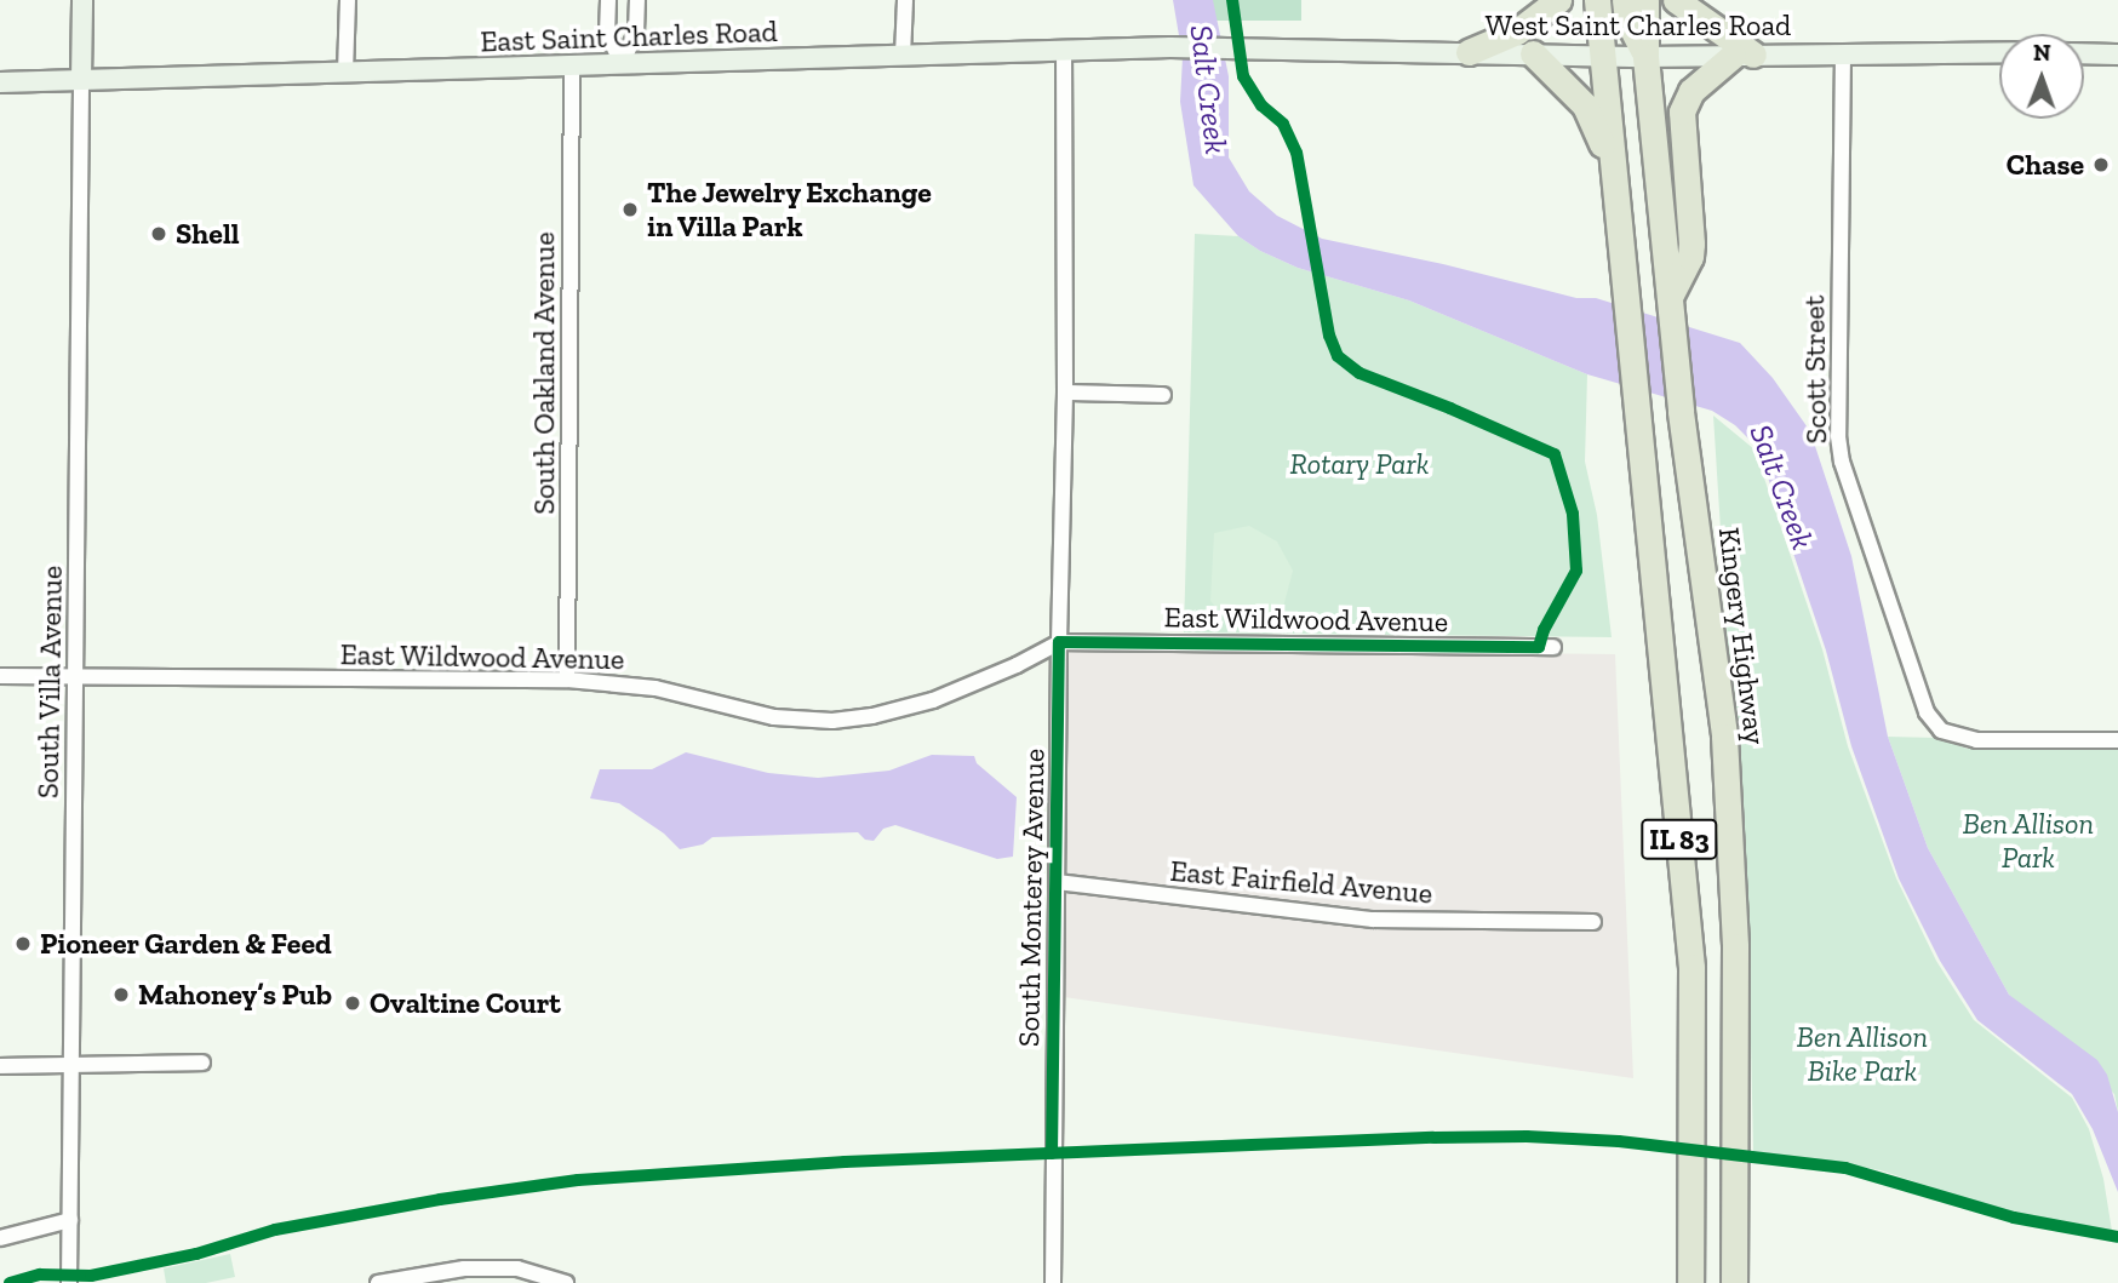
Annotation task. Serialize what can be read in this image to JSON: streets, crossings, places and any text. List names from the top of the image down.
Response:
{
  "streets": {
    "highway": ["Kingery Highway", "IL 83"],
    "main road": ["West Saint Charles Road", "East Saint Charles Road"],
    "street": [
      "Scott Street",
      "South Oakland Avenue",
      "East Wildwood Avenue",
      "South Villa Avenue",
      "East Fairfield Avenue",
      "South Monterey Avenue"
    ]
  },
  "crossings": [
    ["West Saint Charles Road", "East Saint Charles Road"],
    ["West Saint Charles Road", "Scott Street"],
    ["West Saint Charles Road", "Kingery Highway"],
    ["West Saint Charles Road", "IL 83"],
    ["East Saint Charles Road", "South Oakland Avenue"],
    ["East Saint Charles Road", "South Villa Avenue"],
    ["East Saint Charles Road", "South Monterey Avenue"],
    ["South Oakland Avenue", "East Wildwood Avenue"],
    ["East Wildwood Avenue", "South Villa Avenue"],
    ["East Wildwood Avenue", "South Monterey Avenue"],
    ["East Fairfield Avenue", "South Monterey Avenue"]
  ],
  "water": ["Salt Creek"],
  "parks": ["Rotary Park", "Ben Allison Park", "Ben Allison Bike Park"],
  "places": [
    "Chase",
    "The Jewelry Exchange in Villa Park",
    "Shell",
    "Pioneer Garden & Feed",
    "Mahoney’s Pub",
    "Ovaltine Court"
  ],
  "north": "top"
}
